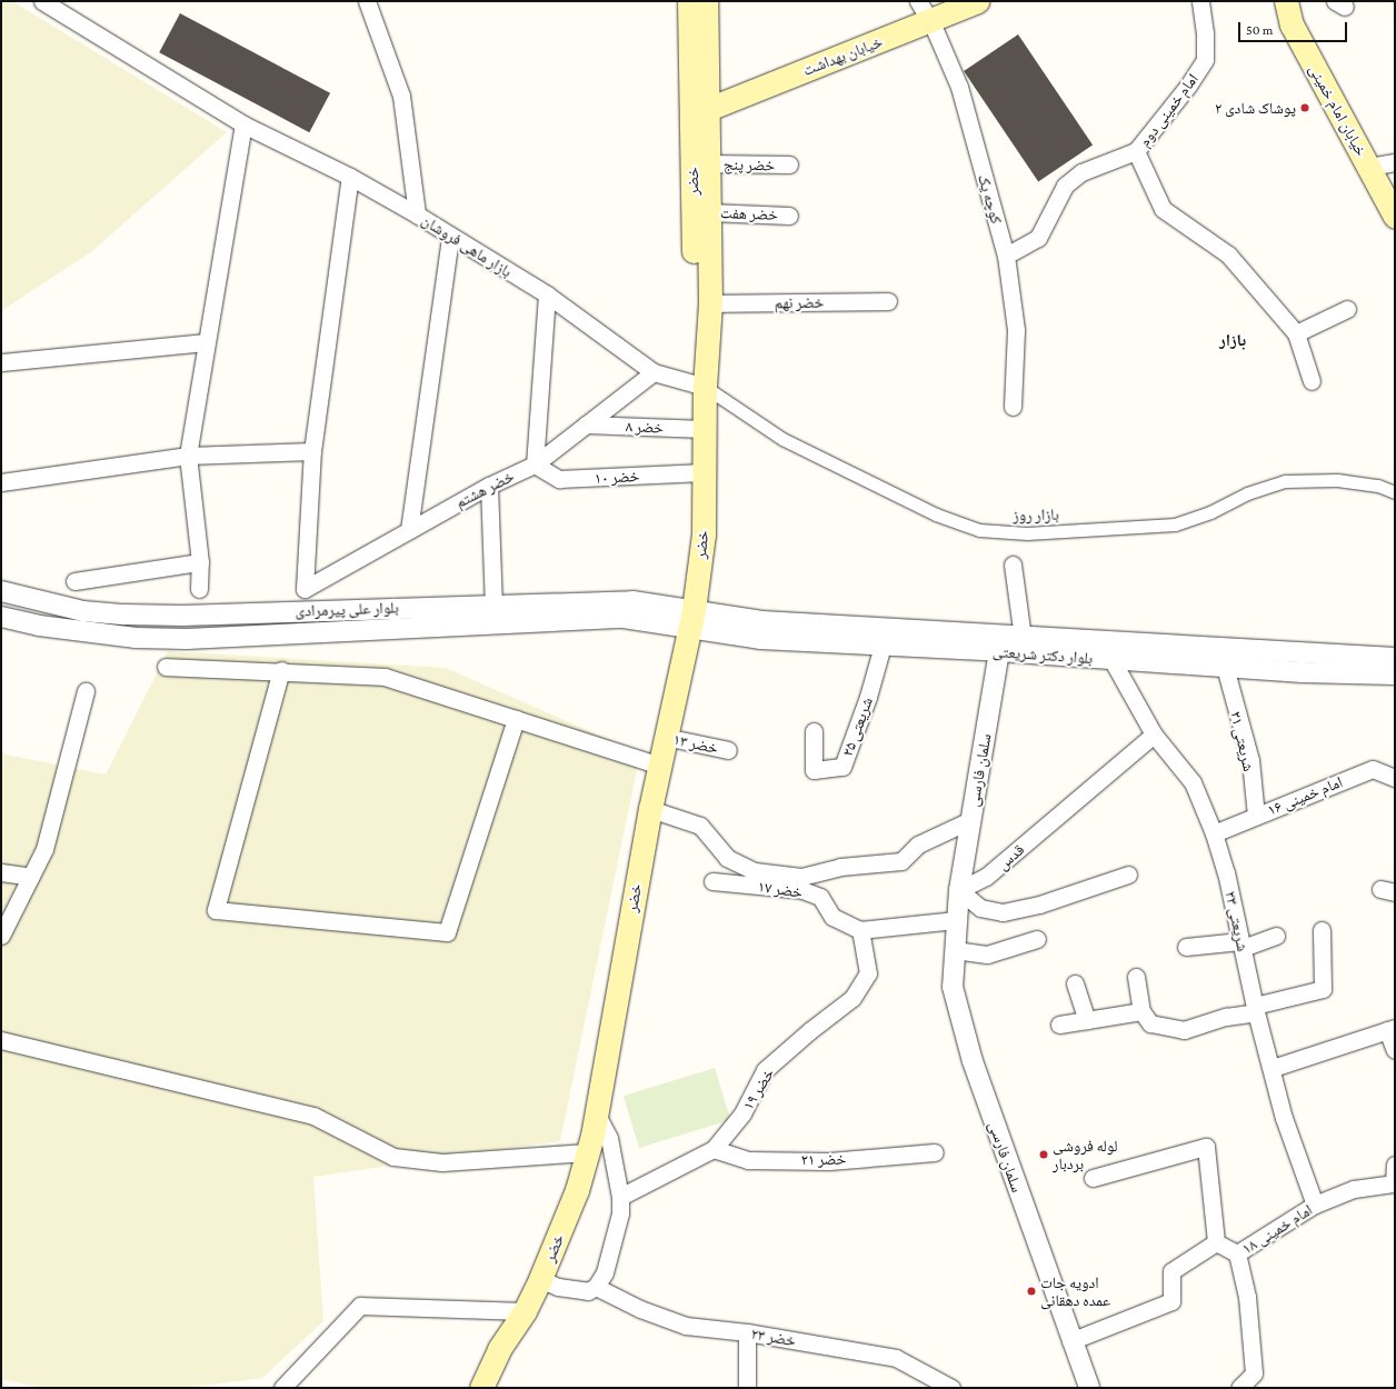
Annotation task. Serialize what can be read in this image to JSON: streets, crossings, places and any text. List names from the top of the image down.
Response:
{
  "streets": {
    "main road": ["خیابان بهداشت", "خیابان امام خمینی", "خضر"],
    "street": [
      "امام خمینی دوم",
      "خضر پنج",
      "کوچه یک",
      "خضر هفت",
      "بازار ماهی فروشان",
      "خضر نهم",
      "خضر ۸",
      "خضر ۱۰",
      "خضر هشتم",
      "بازار روز",
      "بلوار علی پیرمرادی",
      "بلوار دکتر شریعتی",
      "شریعتی ۲۵",
      "شریعتی ۲۱",
      "خضر ۱۳",
      "سلمان فارسی",
      "امام خمینی ۱۶",
      "قدس",
      "خضر ۱۷",
      "شریعتی ۲۳",
      "خضر ۱۹",
      "خضر ۲۱",
      "امام خمینی ۱۸",
      "خضر ۲۳"
    ]
  },
  "crossings": [
    ["خیابان بهداشت", "خضر"],
    ["خیابان بهداشت", "کوچه یک"],
    ["امام خمینی دوم", "کوچه یک"],
    ["خضر پنج", "خضر"],
    ["خضر", "خضر هفت"],
    ["خضر", "بازار ماهی فروشان"],
    ["خضر", "خضر نهم"],
    ["خضر", "خضر ۸"],
    ["خضر", "خضر ۱۰"],
    ["خضر", "بازار روز"],
    ["خضر", "بلوار علی پیرمرادی"],
    ["خضر", "بلوار دکتر شریعتی"],
    ["خضر", "خضر ۱۳"],
    ["بازار ماهی فروشان", "خضر هشتم"],
    ["بازار ماهی فروشان", "بازار روز"],
    ["خضر ۸", "خضر هشتم"],
    ["خضر ۱۰", "خضر هشتم"],
    ["بلوار علی پیرمرادی", "بلوار دکتر شریعتی"],
    ["بلوار دکتر شریعتی", "شریعتی ۲۵"],
    ["بلوار دکتر شریعتی", "شریعتی ۲۱"],
    ["بلوار دکتر شریعتی", "سلمان فارسی"],
    ["بلوار دکتر شریعتی", "شریعتی ۲۳"],
    ["شریعتی ۲۱", "امام خمینی ۱۶"],
    ["سلمان فارسی", "قدس"],
    ["سلمان فارسی", "امام خمینی ۱۸"],
    ["امام خمینی ۱۶", "شریعتی ۲۳"],
    ["قدس", "شریعتی ۲۳"],
    ["خضر ۱۷", "خضر ۱۹"],
    ["شریعتی ۲۳", "امام خمینی ۱۸"],
    ["خضر ۱۹", "خضر ۲۱"]
  ],
  "districts": ["بازار"],
  "places": ["پوشاک شادی ۲", "لوله فروشی بردبار", "ادویه جات‌ عمده ‌دهقانی"],
  "scale_bar": "50 m"
}
